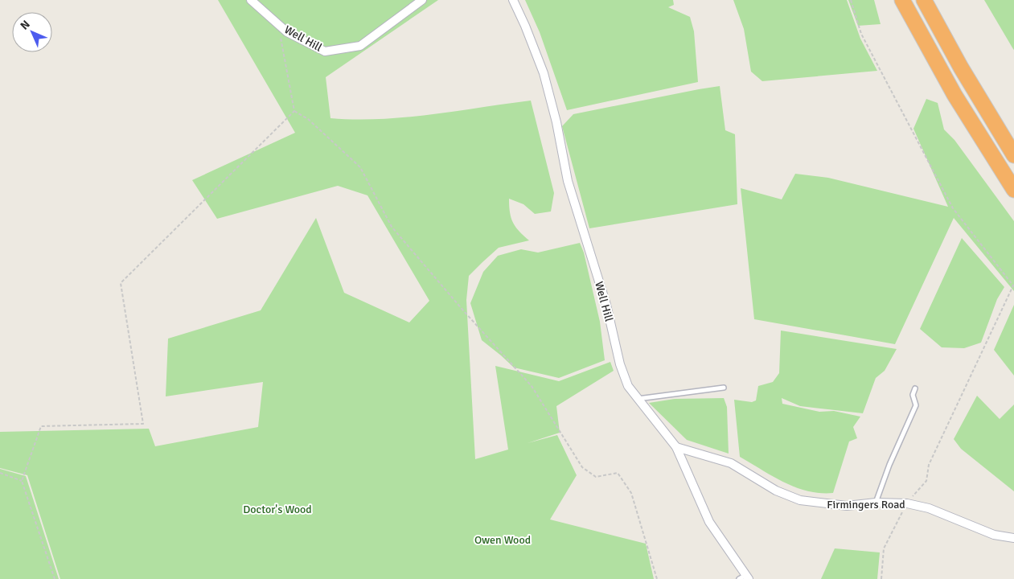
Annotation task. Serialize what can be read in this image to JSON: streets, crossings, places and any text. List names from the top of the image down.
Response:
{
  "streets": {
    "street": ["Well Hill", "Firmingers Road"]
  },
  "crossings": [
    ["Well Hill", "Firmingers Road"]
  ],
  "parks": ["Doctor's Wood", "Owen Wood"],
  "north": "top left"
}
